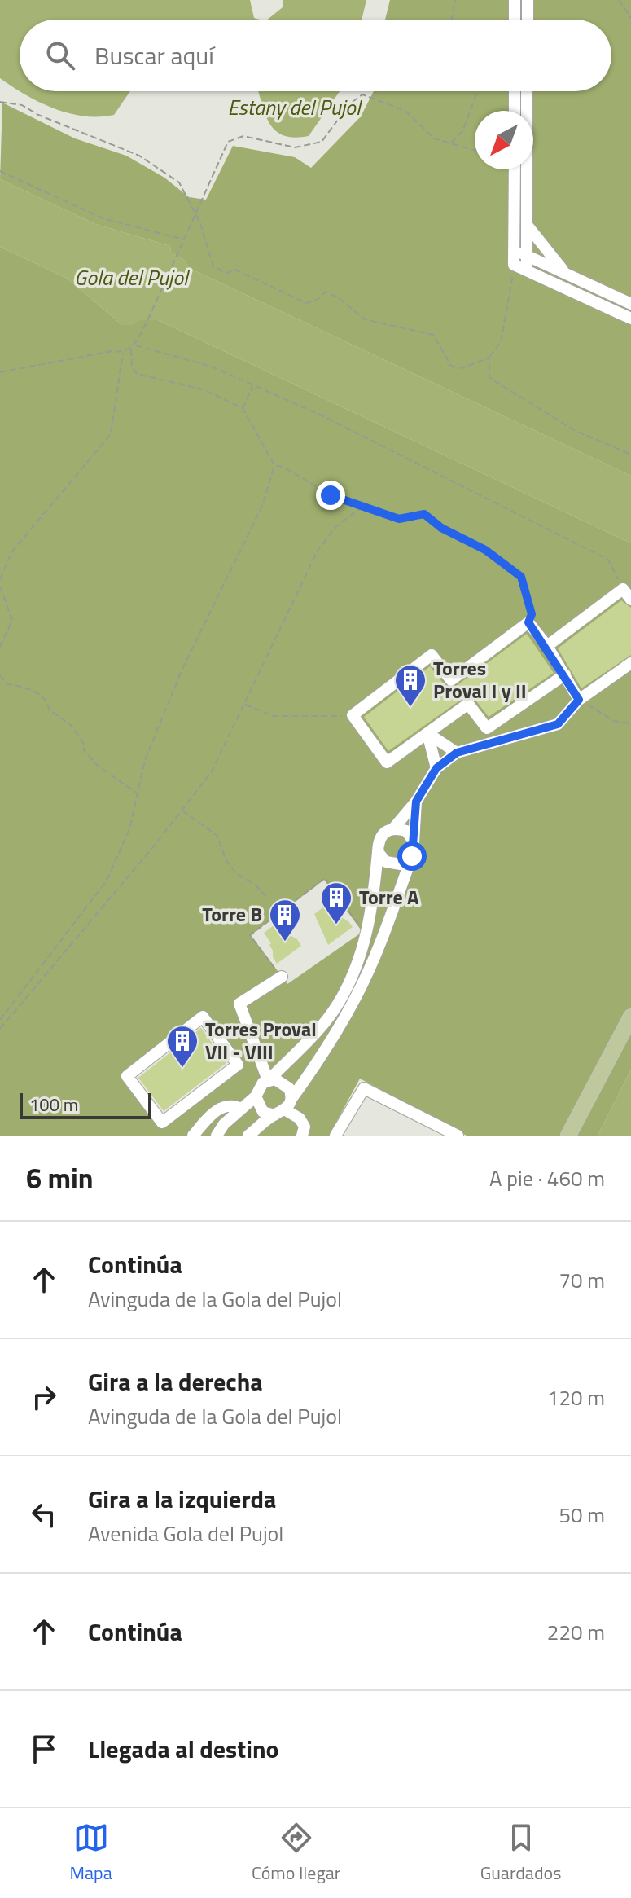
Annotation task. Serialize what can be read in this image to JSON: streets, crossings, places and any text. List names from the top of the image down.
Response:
{
  "water": ["Estany del Pujol", "Gola del Pujol"],
  "places": {
    "building": [
      "Torres Proval I y II",
      "Torre A",
      "Torre B",
      "Torres Proval VII - VIII"
    ]
  },
  "scale_bar": "100 m",
  "north": "bottom left",
  "page": {
    "search": "Buscar aquí",
    "scale": "100 m",
    "heading": ["6 min", "A pie · 460 m"],
    "list": [
      ["Continúa", "Avinguda de la Gola del Pujol", "70 m"],
      ["Gira a la derecha", "Avinguda de la Gola del Pujol", "120 m"],
      ["Gira a la izquierda", "Avenida Gola del Pujol", "50 m"],
      ["Continúa", "220 m"],
      "Llegada al destino"
    ],
    "nav": ["Mapa", "Cómo llegar", "Guardados"]
  }
}
